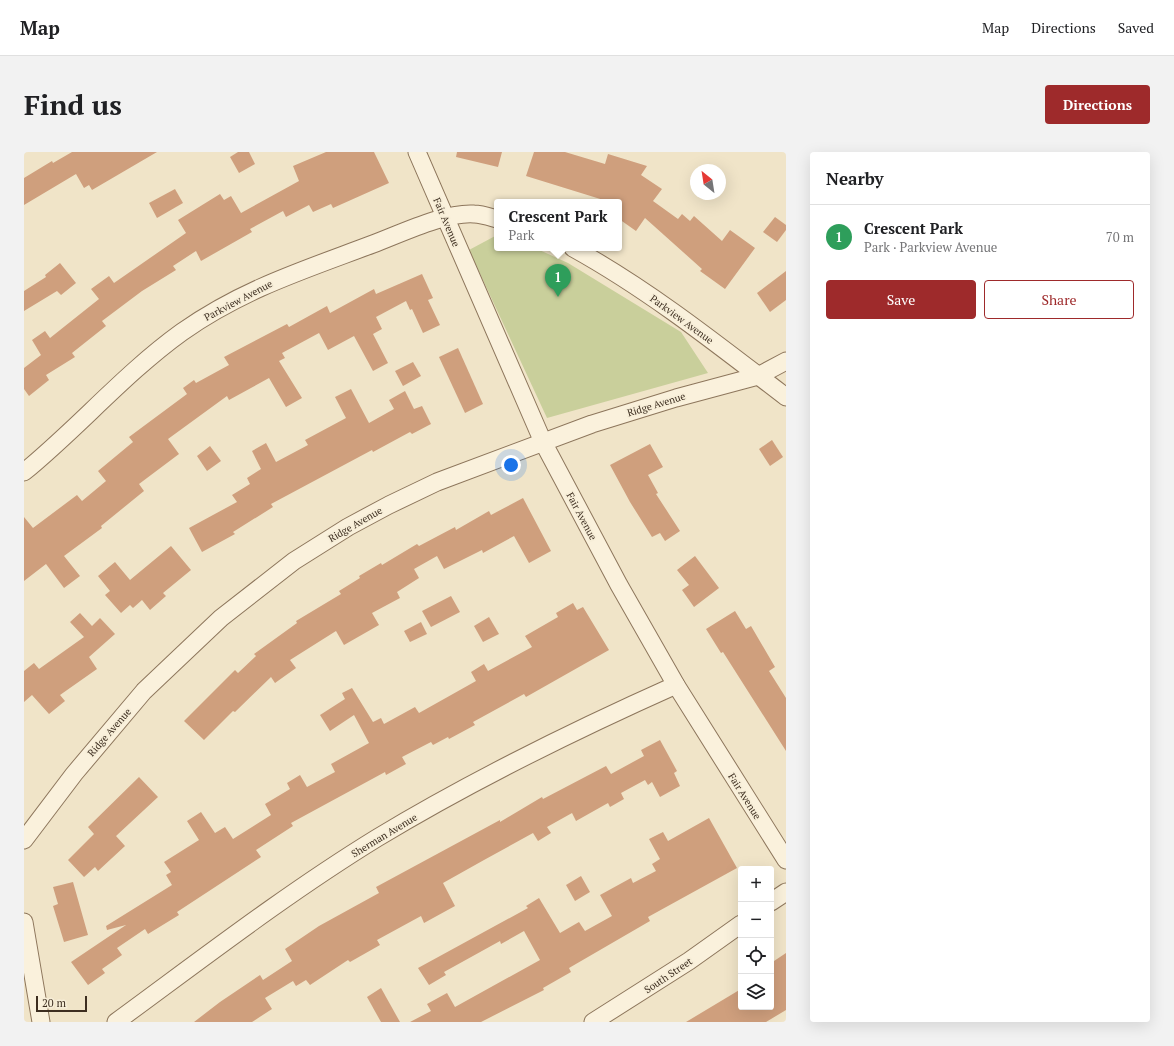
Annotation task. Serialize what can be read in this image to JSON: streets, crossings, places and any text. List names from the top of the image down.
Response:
{
  "streets": {
    "street": [
      "Fair Avenue",
      "Parkview Avenue",
      "Ridge Avenue",
      "Sherman Avenue",
      "South Street"
    ]
  },
  "crossings": [
    ["Fair Avenue", "Parkview Avenue"],
    ["Fair Avenue", "Ridge Avenue"],
    ["Fair Avenue", "Sherman Avenue"],
    ["Parkview Avenue", "Ridge Avenue"]
  ],
  "scale_bar": "20 m",
  "north": "top left",
  "page": {
    "header": "Map",
    "nav": ["Map", "Directions", "Saved"],
    "buttons": [
      "Directions",
      ["Save", "Share"]
    ],
    "title": "Find us",
    "heading": "Nearby",
    "popup": ["Crescent Park", "Park"],
    "list": [
      {
        "mark": "1",
        "name": "Crescent Park",
        "note": "Park · Parkview Avenue",
        "value": "70 m"
      }
    ],
    "pins": "1",
    "map_buttons": ["+", "−"],
    "scale": "20 m"
  }
}
